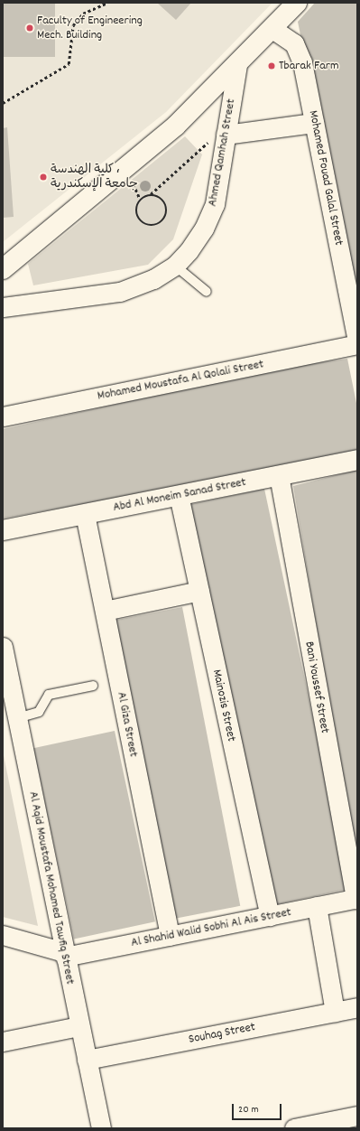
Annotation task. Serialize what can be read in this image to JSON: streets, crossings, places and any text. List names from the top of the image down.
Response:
{
  "streets": {
    "street": [
      "Ahmed Qamhah Street",
      "Mohamed Fouad Galal Street",
      "Mohamed Moustafa Al Qolali Street",
      "Abd Al Moneim Sanad Street",
      "Bani Youssef Street",
      "Mainozis Street",
      "Al Giza Street",
      "Al Aqid Moustafa Mohamed Tawfiq Street",
      "Al Shahid Walid Sobhi Al Ais Street",
      "Souhag Street"
    ]
  },
  "crossings": [
    ["Ahmed Qamhah Street", "Mohamed Fouad Galal Street"],
    ["Abd Al Moneim Sanad Street", "Bani Youssef Street"],
    ["Abd Al Moneim Sanad Street", "Mainozis Street"],
    ["Abd Al Moneim Sanad Street", "Al Giza Street"],
    ["Bani Youssef Street", "Al Shahid Walid Sobhi Al Ais Street"],
    ["Mainozis Street", "Al Shahid Walid Sobhi Al Ais Street"],
    ["Al Giza Street", "Al Shahid Walid Sobhi Al Ais Street"],
    ["Al Aqid Moustafa Mohamed Tawfiq Street", "Al Shahid Walid Sobhi Al Ais Street"],
    ["Al Aqid Moustafa Mohamed Tawfiq Street", "Souhag Street"]
  ],
  "places": ["Faculty of Engineering Mech. Building", "Tbarak Farm", "كلية الهندسة ، جامعة الإسكندرية"],
  "scale_bar": "20 m"
}
